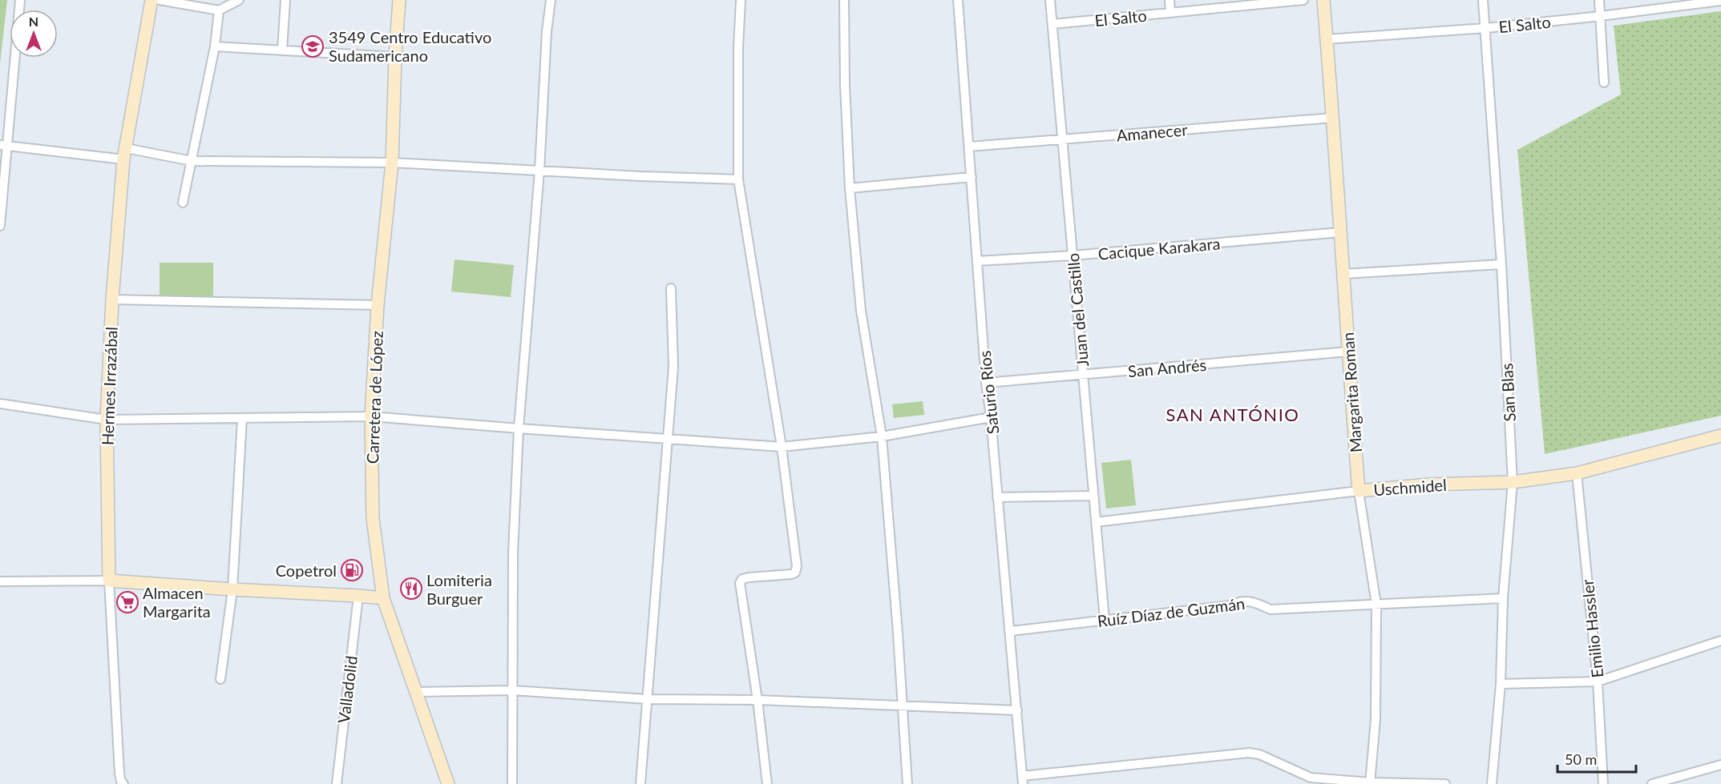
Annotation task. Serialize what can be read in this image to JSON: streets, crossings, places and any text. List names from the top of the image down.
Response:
{
  "streets": {
    "street": [
      "El Salto",
      "Amanecer",
      "Cacique Karakara",
      "Juan del Castillo",
      "San Andrés",
      "Hermes Irrazábal",
      "Saturio Ríos",
      "Margarita Roman",
      "San Blas",
      "Carretera de López",
      "Uschmidel",
      "Ruíz Díaz de Guzmán",
      "Emilio Hassler",
      "Valladolid"
    ]
  },
  "crossings": [
    ["El Salto", "Juan del Castillo"],
    ["El Salto", "Margarita Roman"],
    ["El Salto", "San Blas"],
    ["Amanecer", "Juan del Castillo"],
    ["Amanecer", "Saturio Ríos"],
    ["Amanecer", "Margarita Roman"],
    ["Cacique Karakara", "Juan del Castillo"],
    ["Cacique Karakara", "Saturio Ríos"],
    ["Cacique Karakara", "Margarita Roman"],
    ["Juan del Castillo", "San Andrés"],
    ["Juan del Castillo", "Uschmidel"],
    ["Juan del Castillo", "Ruíz Díaz de Guzmán"],
    ["San Andrés", "Saturio Ríos"],
    ["San Andrés", "Margarita Roman"],
    ["Saturio Ríos", "Ruíz Díaz de Guzmán"],
    ["Margarita Roman", "Uschmidel"],
    ["Margarita Roman", "Ruíz Díaz de Guzmán"],
    ["San Blas", "Uschmidel"],
    ["San Blas", "Ruíz Díaz de Guzmán"],
    ["Uschmidel", "Emilio Hassler"]
  ],
  "districts": ["SAN ANTÓNIO"],
  "places": {
    "school or university": ["3549 Centro Educativo Sudamericano"],
    "fuel station": ["Copetrol"],
    "restaurant": ["Lomiteria Burguer"],
    "supermarket": ["Almacen Margarita"]
  },
  "scale_bar": "50 m",
  "north": "top"
}
